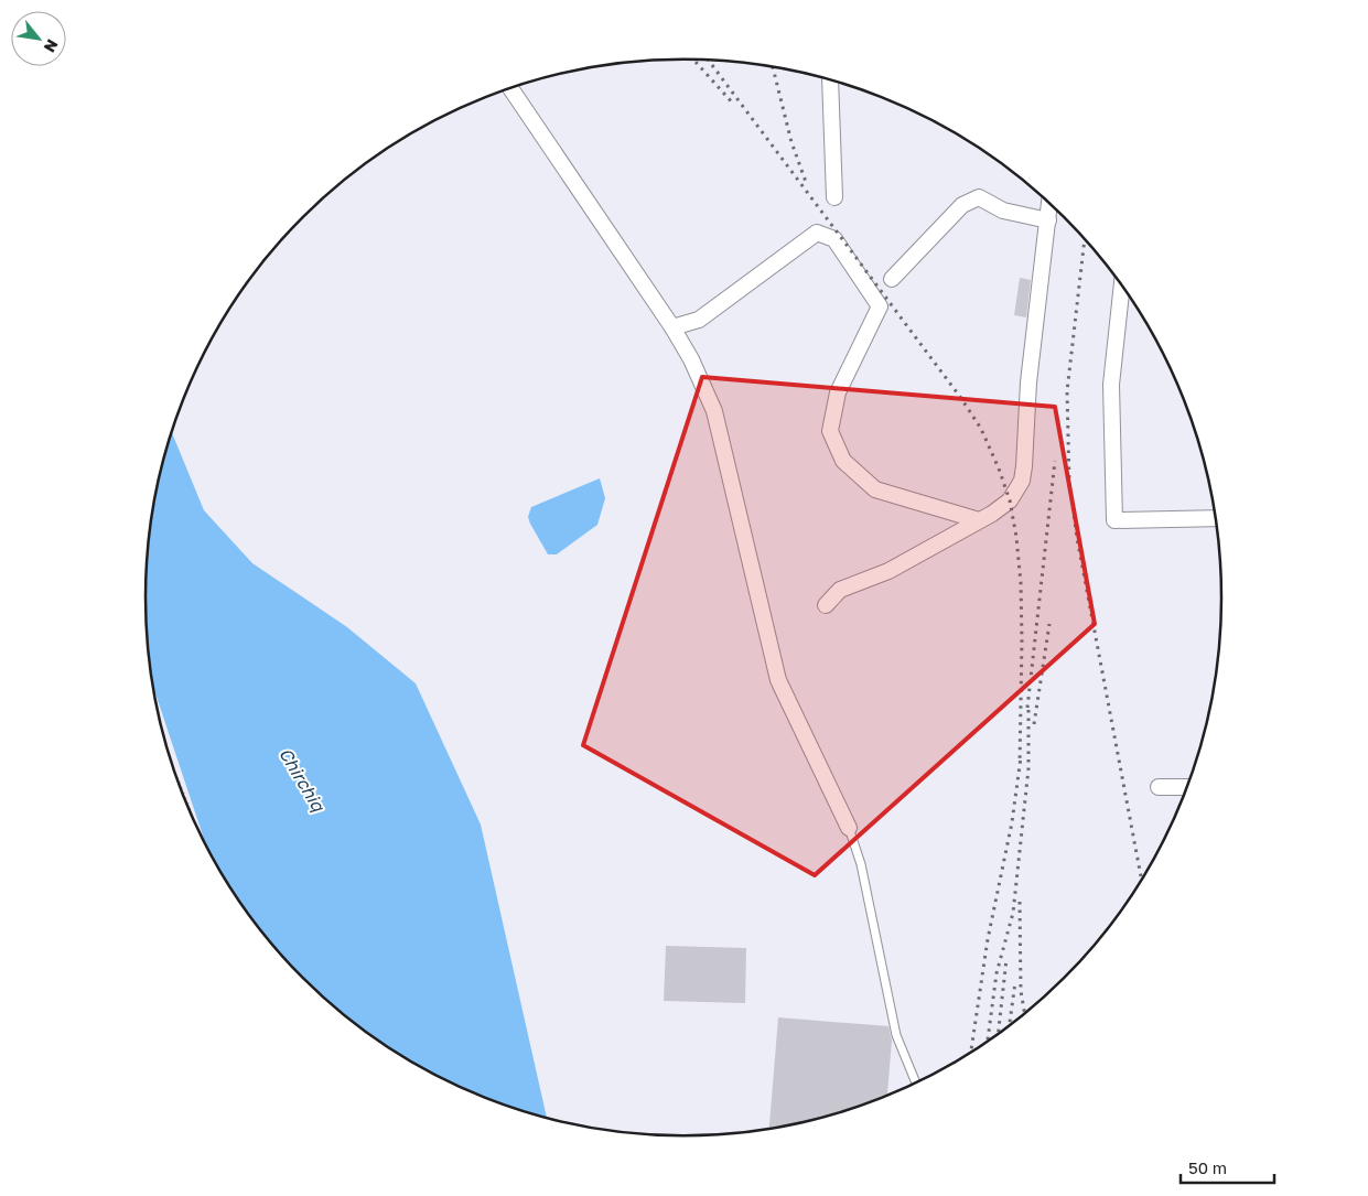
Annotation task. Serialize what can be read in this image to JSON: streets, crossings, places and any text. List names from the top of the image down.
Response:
{
  "water": ["Chirchiq"],
  "scale_bar": "50 m",
  "north": "bottom right"
}
